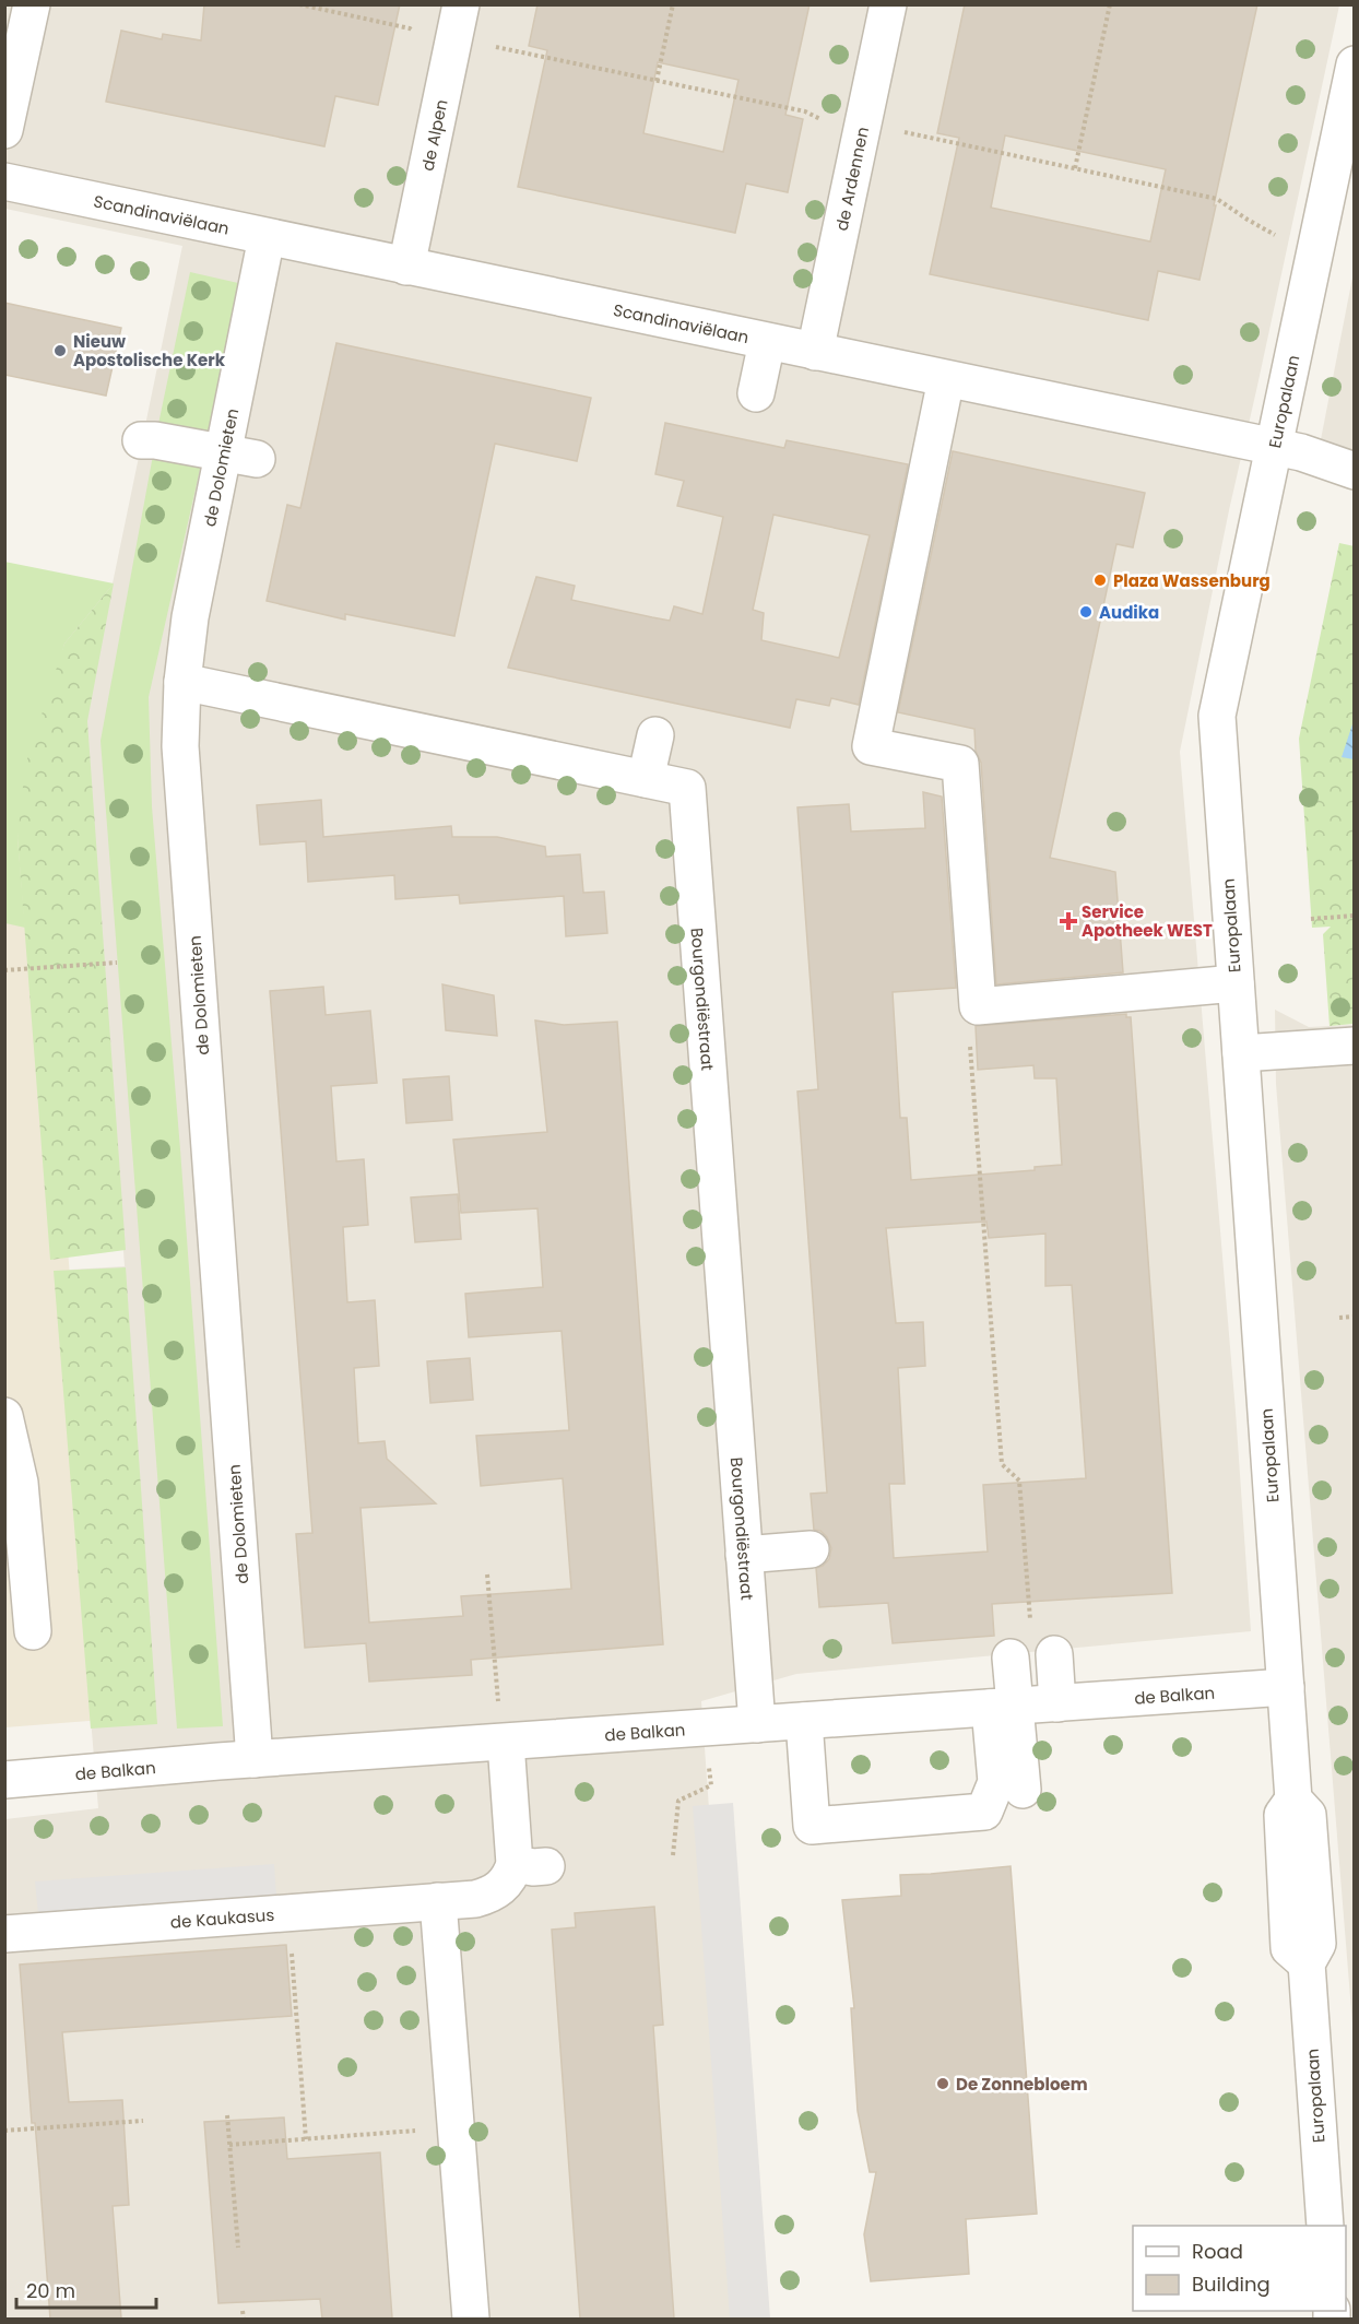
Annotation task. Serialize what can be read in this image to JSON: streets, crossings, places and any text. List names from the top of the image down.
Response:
{
  "streets": {
    "street": [
      "de Alpen",
      "de Ardennen",
      "Scandinaviëlaan",
      "Europalaan",
      "de Dolomieten",
      "Bourgondiëstraat",
      "de Balkan",
      "de Kaukasus"
    ]
  },
  "crossings": [
    ["de Alpen", "Scandinaviëlaan"],
    ["de Ardennen", "Scandinaviëlaan"],
    ["Scandinaviëlaan", "Europalaan"],
    ["Scandinaviëlaan", "de Dolomieten"],
    ["Europalaan", "de Balkan"],
    ["de Dolomieten", "Bourgondiëstraat"],
    ["de Dolomieten", "de Balkan"],
    ["Bourgondiëstraat", "de Balkan"],
    ["de Balkan", "de Kaukasus"]
  ],
  "places": {
    "other": [
      "Nieuw Apostolische Kerk",
      "Plaza Wassenburg",
      "Audika",
      "De Zonnebloem"
    ],
    "health": ["Service Apotheek WEST"]
  },
  "legend": ["Road", "Building"],
  "scale_bar": "20 m"
}
